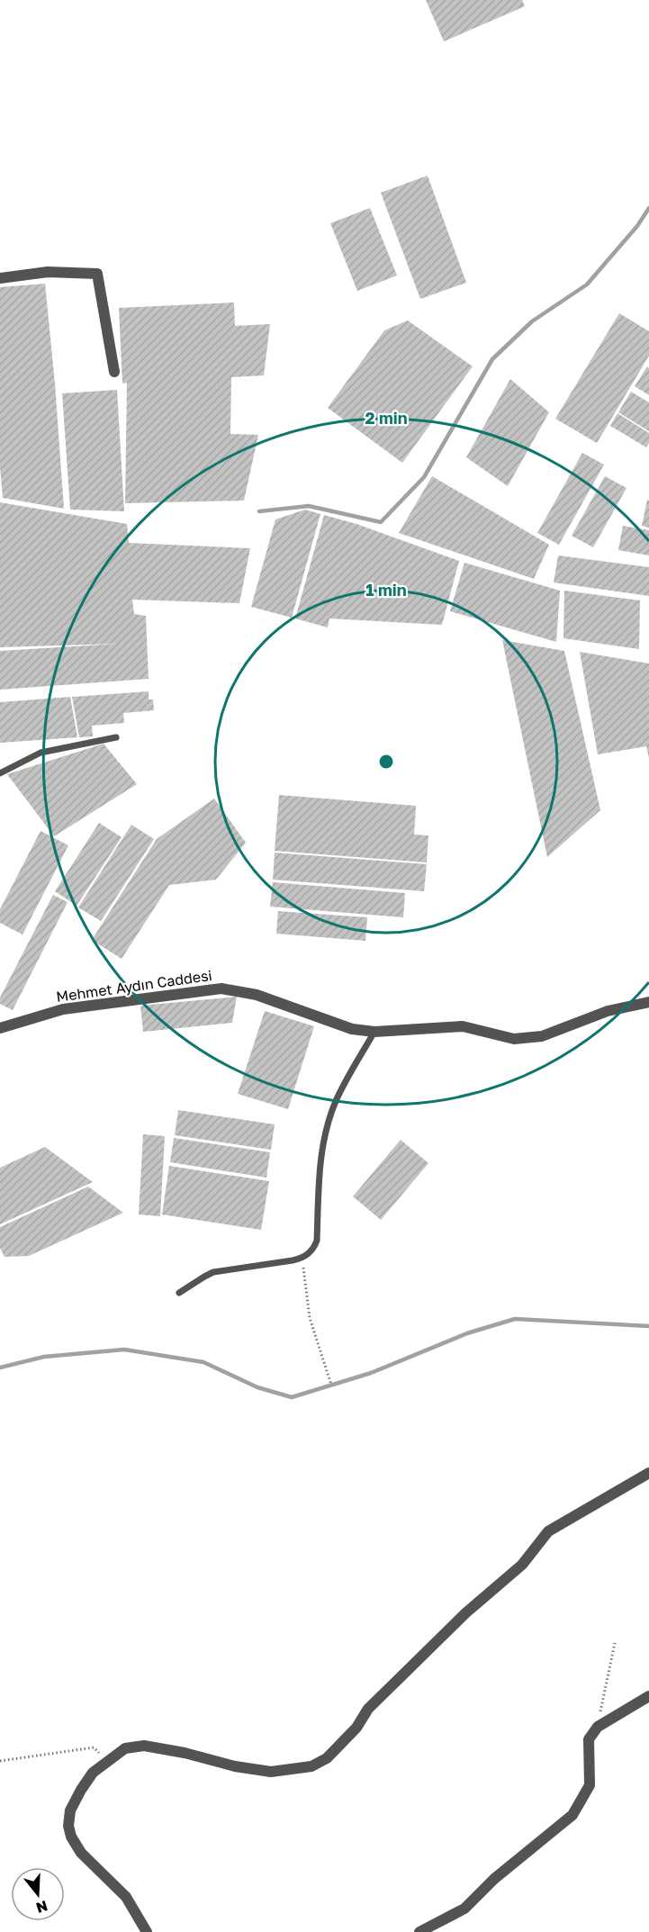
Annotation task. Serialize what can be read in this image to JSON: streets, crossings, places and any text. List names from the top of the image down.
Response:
{
  "streets": {
    "street": ["Mehmet Aydın Caddesi"]
  },
  "north": "bottom",
  "rings": ["2 min", "1 min"]
}
